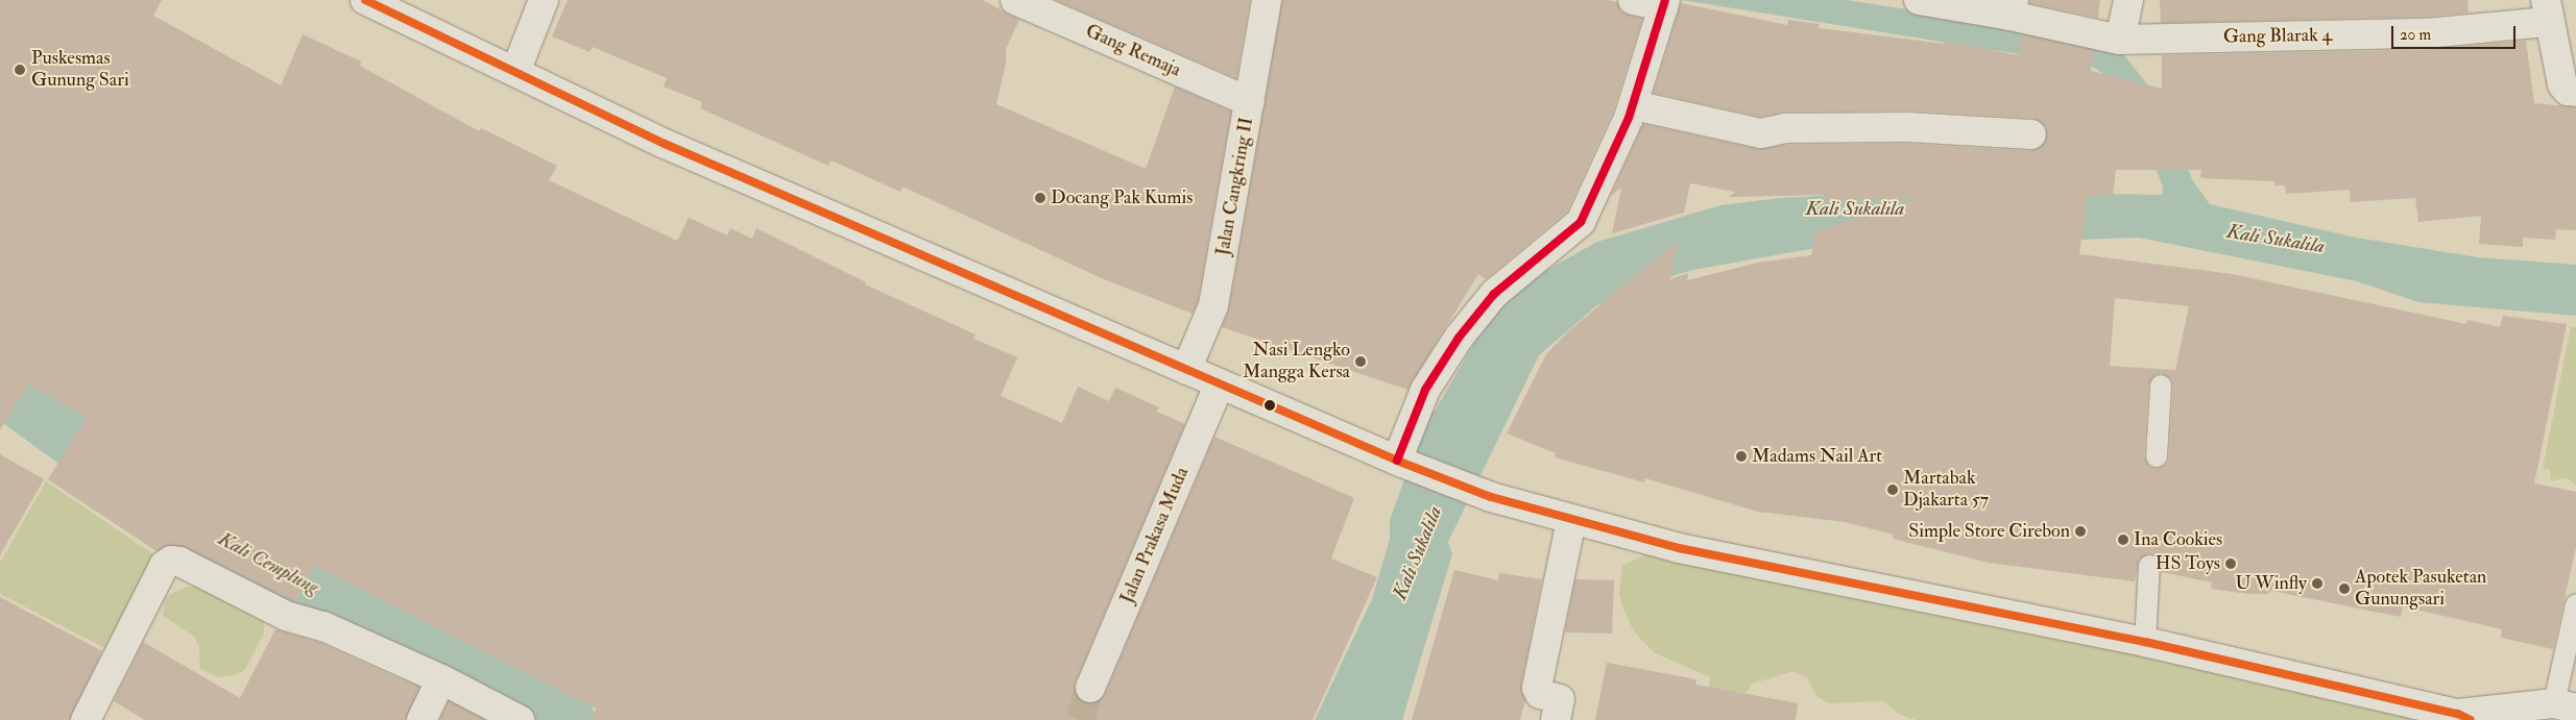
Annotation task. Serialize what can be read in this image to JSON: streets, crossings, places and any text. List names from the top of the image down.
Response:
{
  "streets": {
    "street": [
      "Gang Blarak 4",
      "Gang Remaja",
      "Jalan Cangkring II",
      "Jalan Prakasa Muda"
    ]
  },
  "crossings": [
    ["Gang Remaja", "Jalan Cangkring II"]
  ],
  "water": ["Kali Sukalila", "Kali Cemplung"],
  "places": [
    "Puskesmas Gunung Sari",
    "Docang Pak Kumis",
    "Nasi Lengko Mangga Kersa",
    "Madams Nail Art",
    "Martabak Djakarta 57",
    "Simple Store Cirebon",
    "Ina Cookies",
    "HS Toys",
    "U Winfly",
    "Apotek Pasuketan Gunungsari"
  ],
  "scale_bar": "20 m"
}
